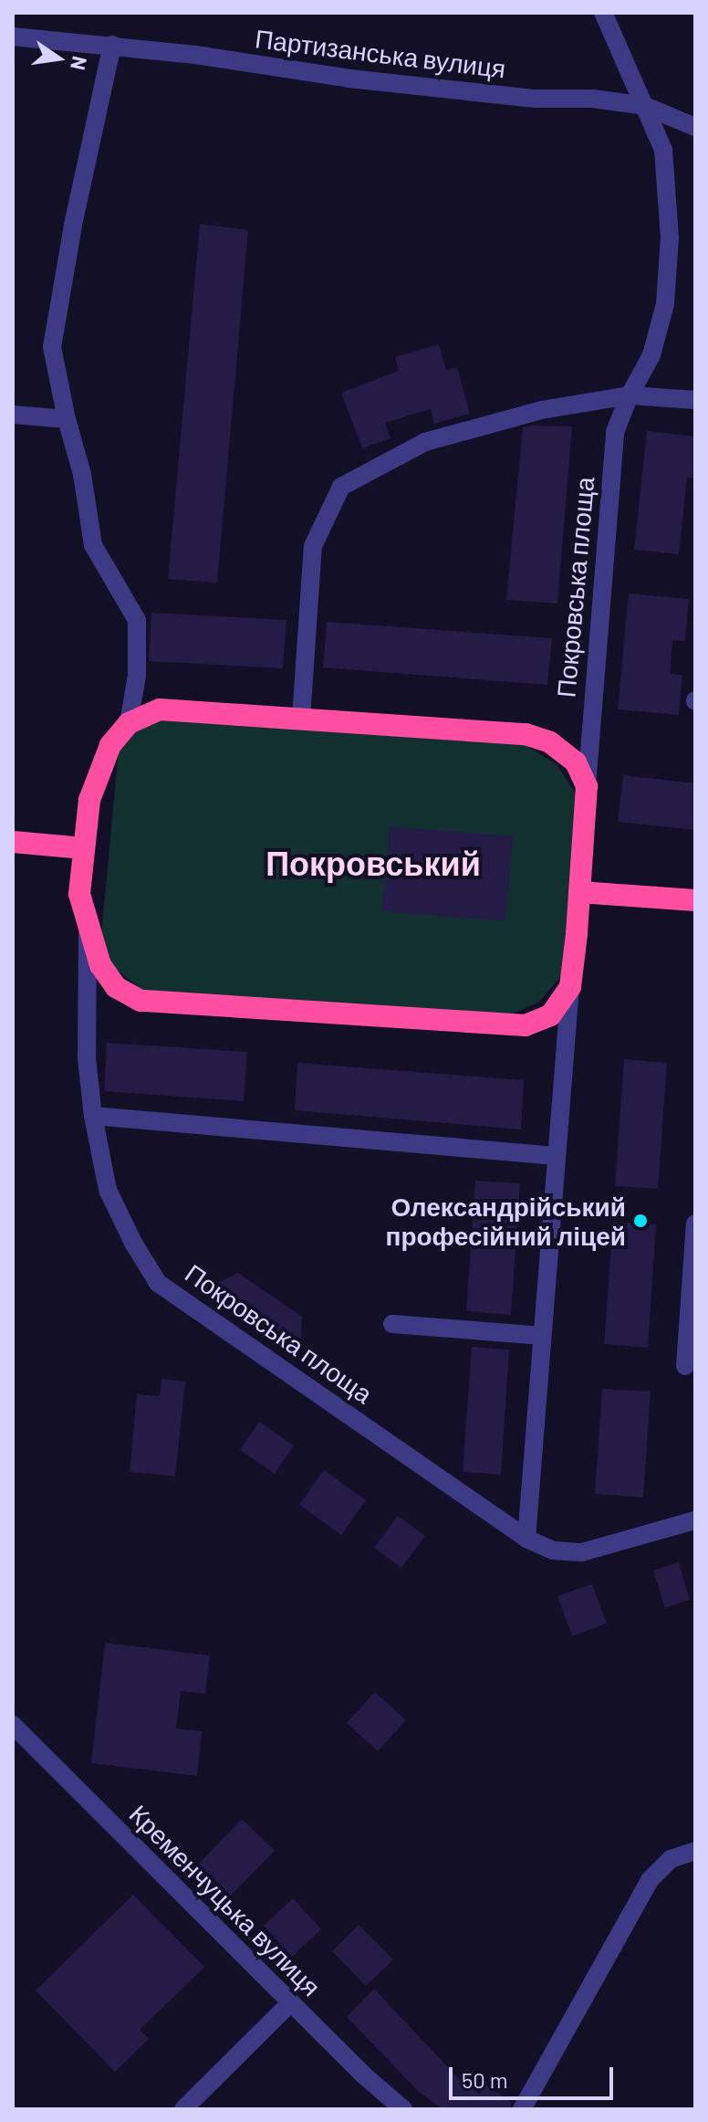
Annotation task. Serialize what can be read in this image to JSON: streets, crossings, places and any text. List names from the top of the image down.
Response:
{
  "streets": {
    "highway": ["Покровська площа"],
    "street": ["Партизанська вулиця", "Кременчуцька вулиця"]
  },
  "crossings": [
    ["Партизанська вулиця", "Покровська площа"]
  ],
  "districts": ["Покровський"],
  "places": ["Олександрійський професійний ліцей"],
  "scale_bar": "50 m",
  "north": "right"
}
